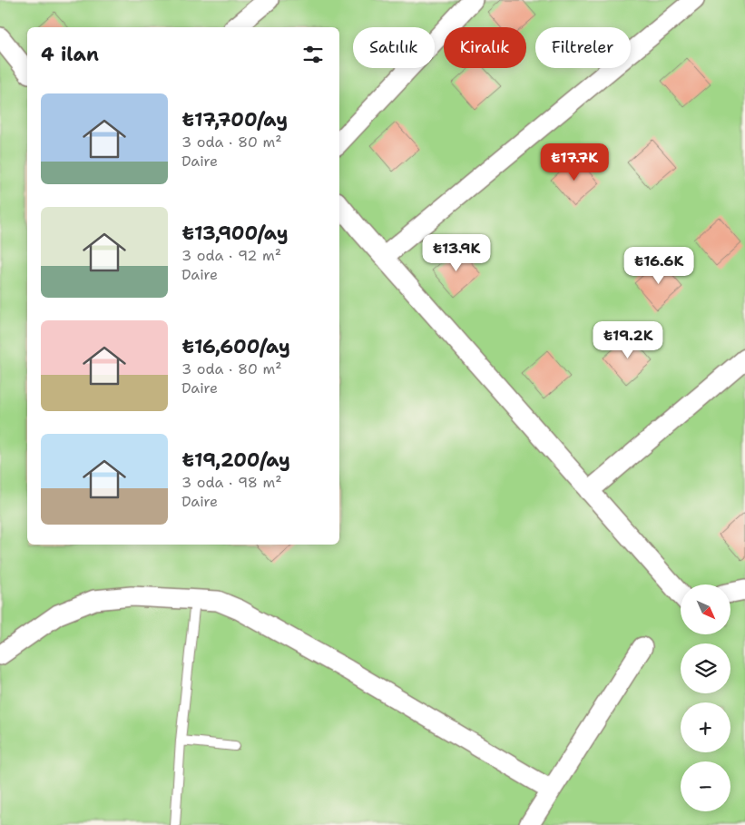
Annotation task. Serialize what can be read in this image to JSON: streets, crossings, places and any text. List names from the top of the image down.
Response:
{
  "north": "bottom right",
  "page": {
    "chip": ["Satılık", "Kiralık", "Filtreler"],
    "heading": "4 ilan",
    "list": [
      {
        "name": "₺17,700/ay",
        "note": "3 oda · 80 m² · Daire"
      },
      {
        "name": "₺13,900/ay",
        "note": "3 oda · 92 m² · Daire"
      },
      {
        "name": "₺16,600/ay",
        "note": "3 oda · 80 m² · Daire"
      },
      {
        "name": "₺19,200/ay",
        "note": "3 oda · 98 m² · Daire"
      }
    ],
    "price": [
      "₺17.7K",
      "₺13.9K",
      "₺16.6K",
      "₺19.2K"
    ],
    "map_buttons": ["+", "−"]
  }
}
